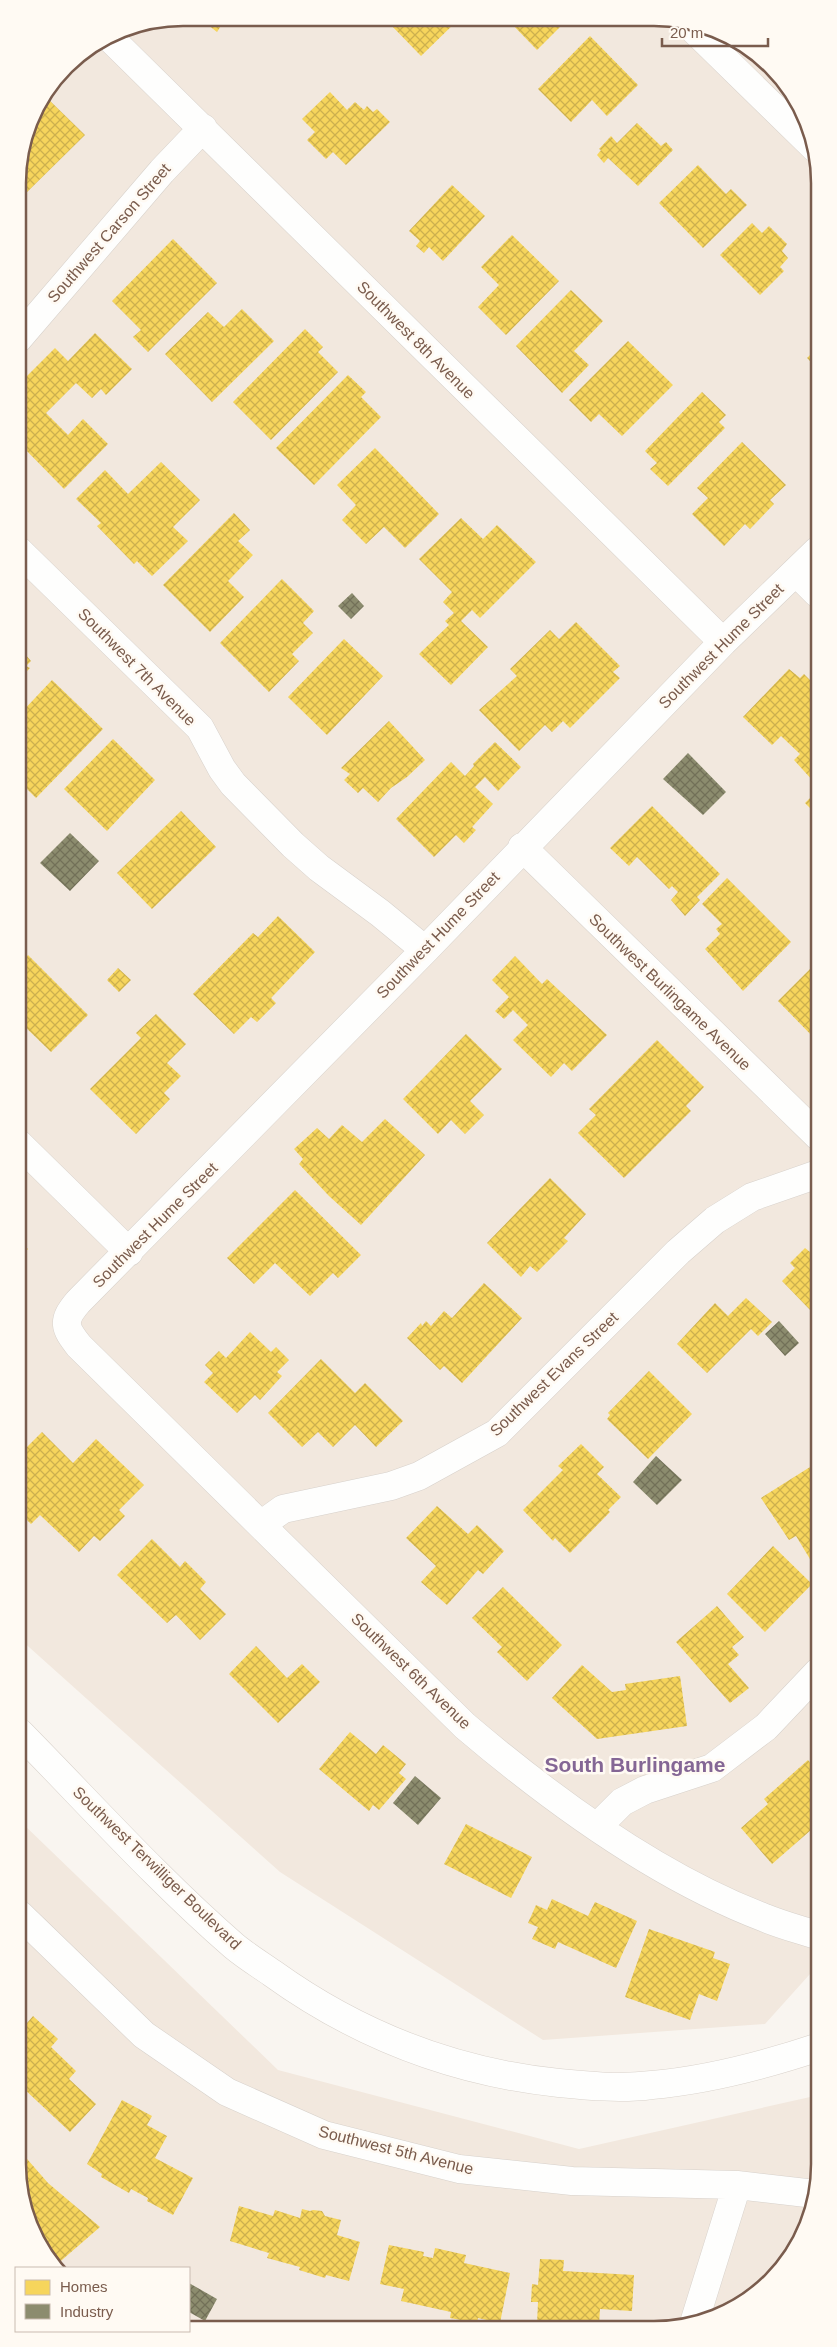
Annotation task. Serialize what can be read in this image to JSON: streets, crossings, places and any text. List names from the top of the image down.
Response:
{
  "streets": {
    "street": [
      "Southwest Carson Street",
      "Southwest 8th Avenue",
      "Southwest Hume Street",
      "Southwest 7th Avenue",
      "Southwest Burlingame Avenue",
      "Southwest Evans Street",
      "Southwest 6th Avenue",
      "Southwest Terwilliger Boulevard",
      "Southwest 5th Avenue"
    ]
  },
  "crossings": [
    ["Southwest Carson Street", "Southwest 8th Avenue"],
    ["Southwest 8th Avenue", "Southwest Hume Street"],
    ["Southwest Hume Street", "Southwest 7th Avenue"],
    ["Southwest Hume Street", "Southwest Burlingame Avenue"],
    ["Southwest Hume Street", "Southwest 6th Avenue"],
    ["Southwest Evans Street", "Southwest 6th Avenue"]
  ],
  "districts": ["South Burlingame"],
  "legend": ["Homes", "Industry"],
  "scale_bar": "20 m"
}
